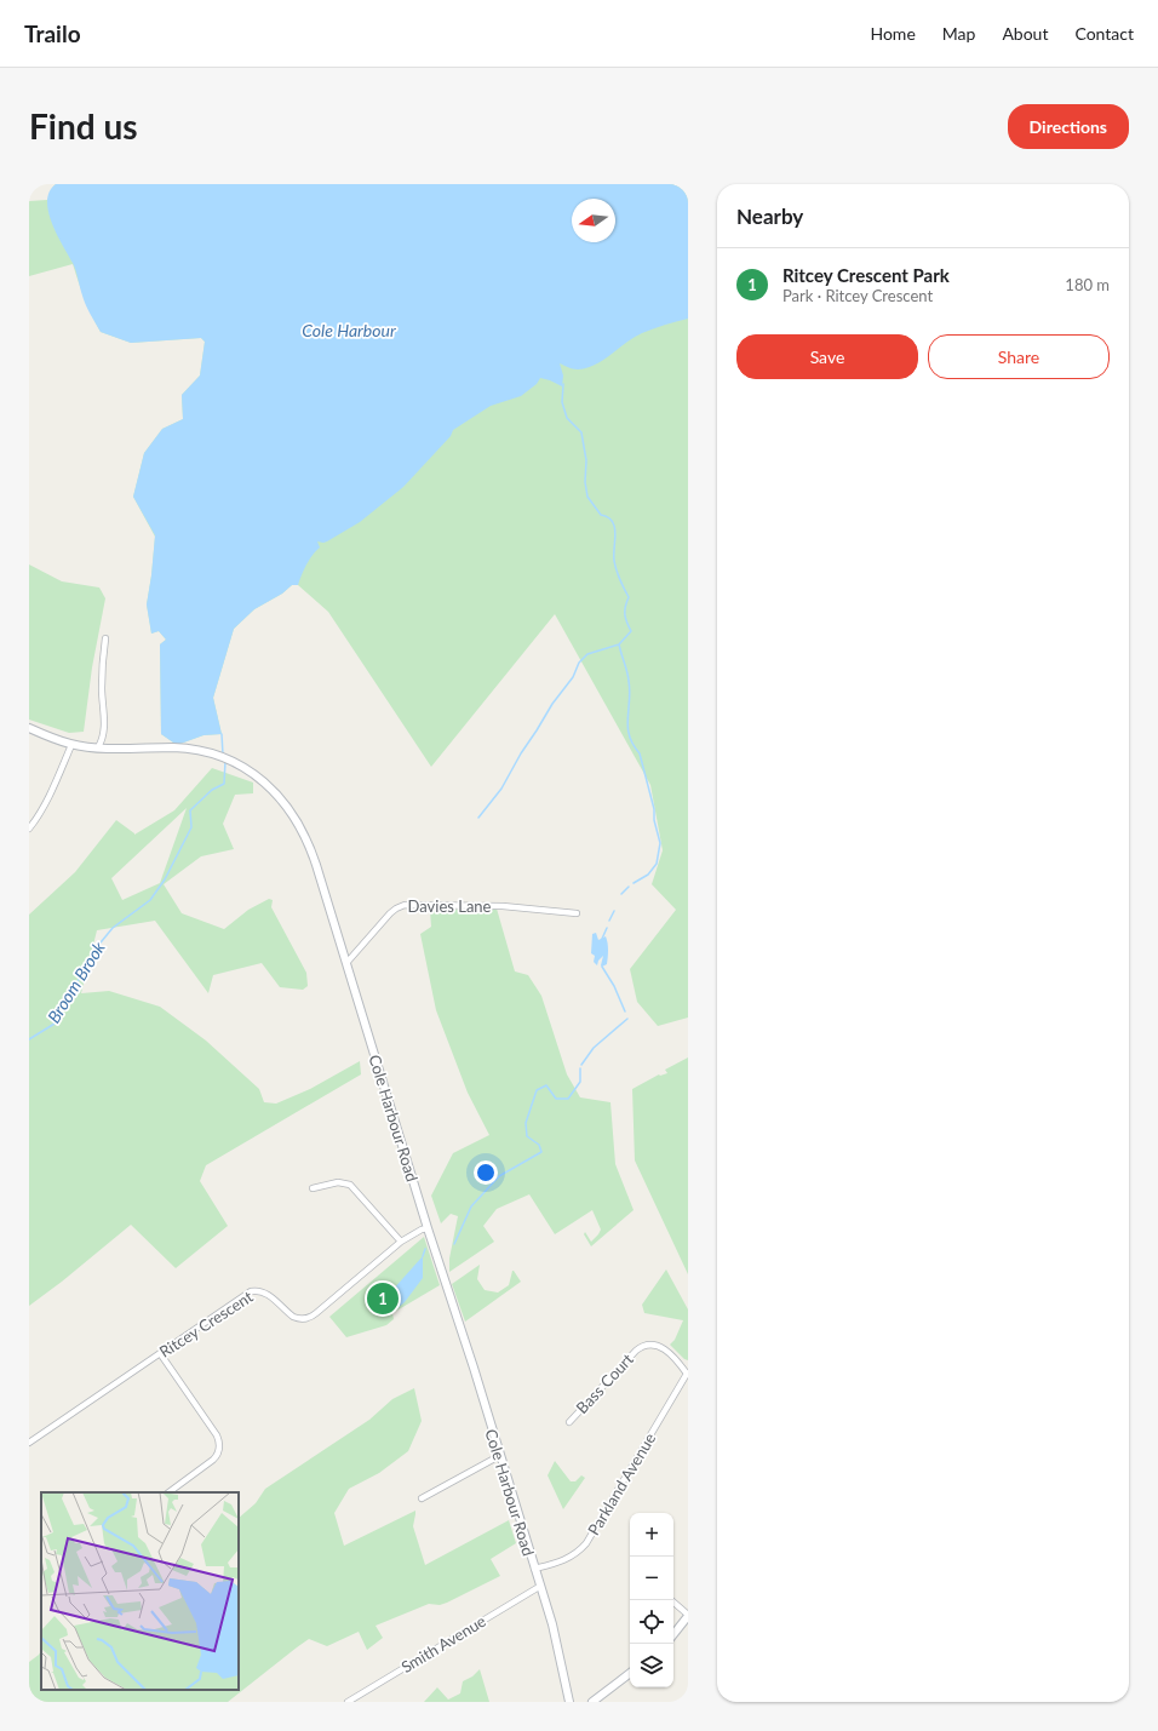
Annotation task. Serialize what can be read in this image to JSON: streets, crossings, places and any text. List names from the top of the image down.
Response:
{
  "streets": {
    "main road": ["Cole Harbour Road"],
    "street": [
      "Davies Lane",
      "Ritcey Crescent",
      "Bass Court",
      "Parkland Avenue",
      "Smith Avenue"
    ]
  },
  "crossings": [
    ["Davies Lane", "Cole Harbour Road"],
    ["Cole Harbour Road", "Ritcey Crescent"],
    ["Cole Harbour Road", "Parkland Avenue"],
    ["Cole Harbour Road", "Smith Avenue"],
    ["Bass Court", "Parkland Avenue"]
  ],
  "water": ["Cole Harbour", "Broom Brook"],
  "north": "left",
  "page": {
    "header": "Trailo",
    "nav": [
      "Home",
      "Map",
      "About",
      "Contact"
    ],
    "buttons": [
      "Directions",
      ["Save", "Share"]
    ],
    "title": "Find us",
    "heading": "Nearby",
    "list": [
      {
        "mark": "1",
        "name": "Ritcey Crescent Park",
        "note": "Park · Ritcey Crescent",
        "value": "180 m"
      }
    ],
    "pins": "1",
    "map_buttons": ["+", "−"]
  }
}
